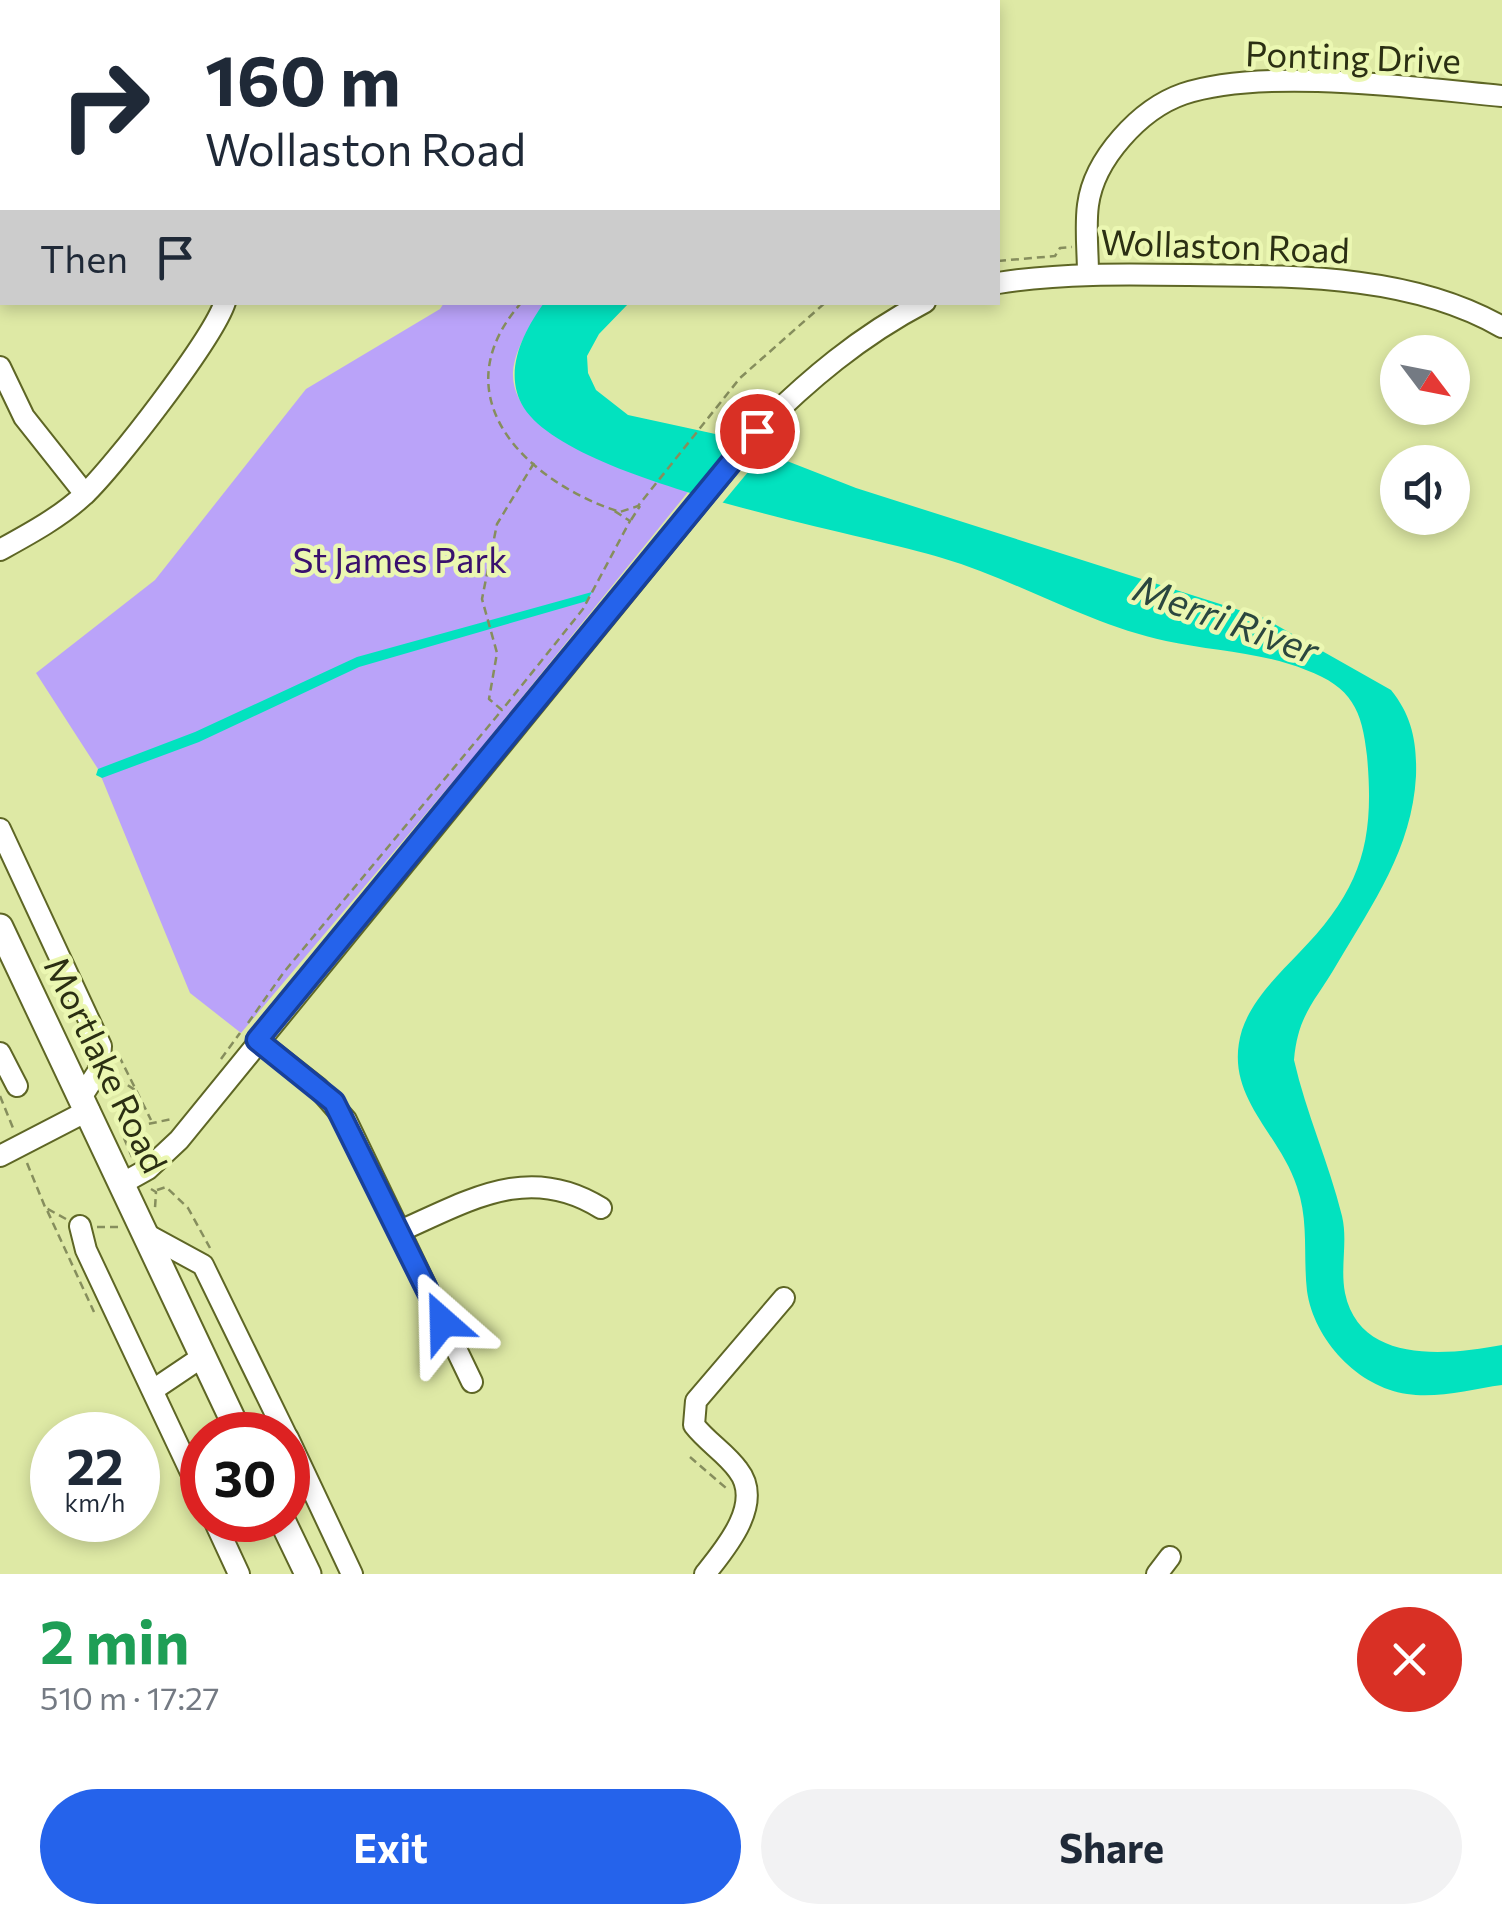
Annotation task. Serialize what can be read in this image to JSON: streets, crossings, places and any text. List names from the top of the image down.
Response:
{
  "streets": {
    "main road": ["Mortlake Road"],
    "street": ["Ponting Drive", "Wollaston Road"]
  },
  "crossings": [
    ["Ponting Drive", "Wollaston Road"]
  ],
  "water": ["Merri River"],
  "parks": ["St James Park"],
  "north": "bottom right",
  "page": {
    "turn": ["160 m", "Wollaston Road"],
    "then": "Then",
    "speed": "22 km/h",
    "limit": "30",
    "heading": ["2 min", "510 m · 17:27"],
    "buttons": ["Exit", "Share"]
  }
}
